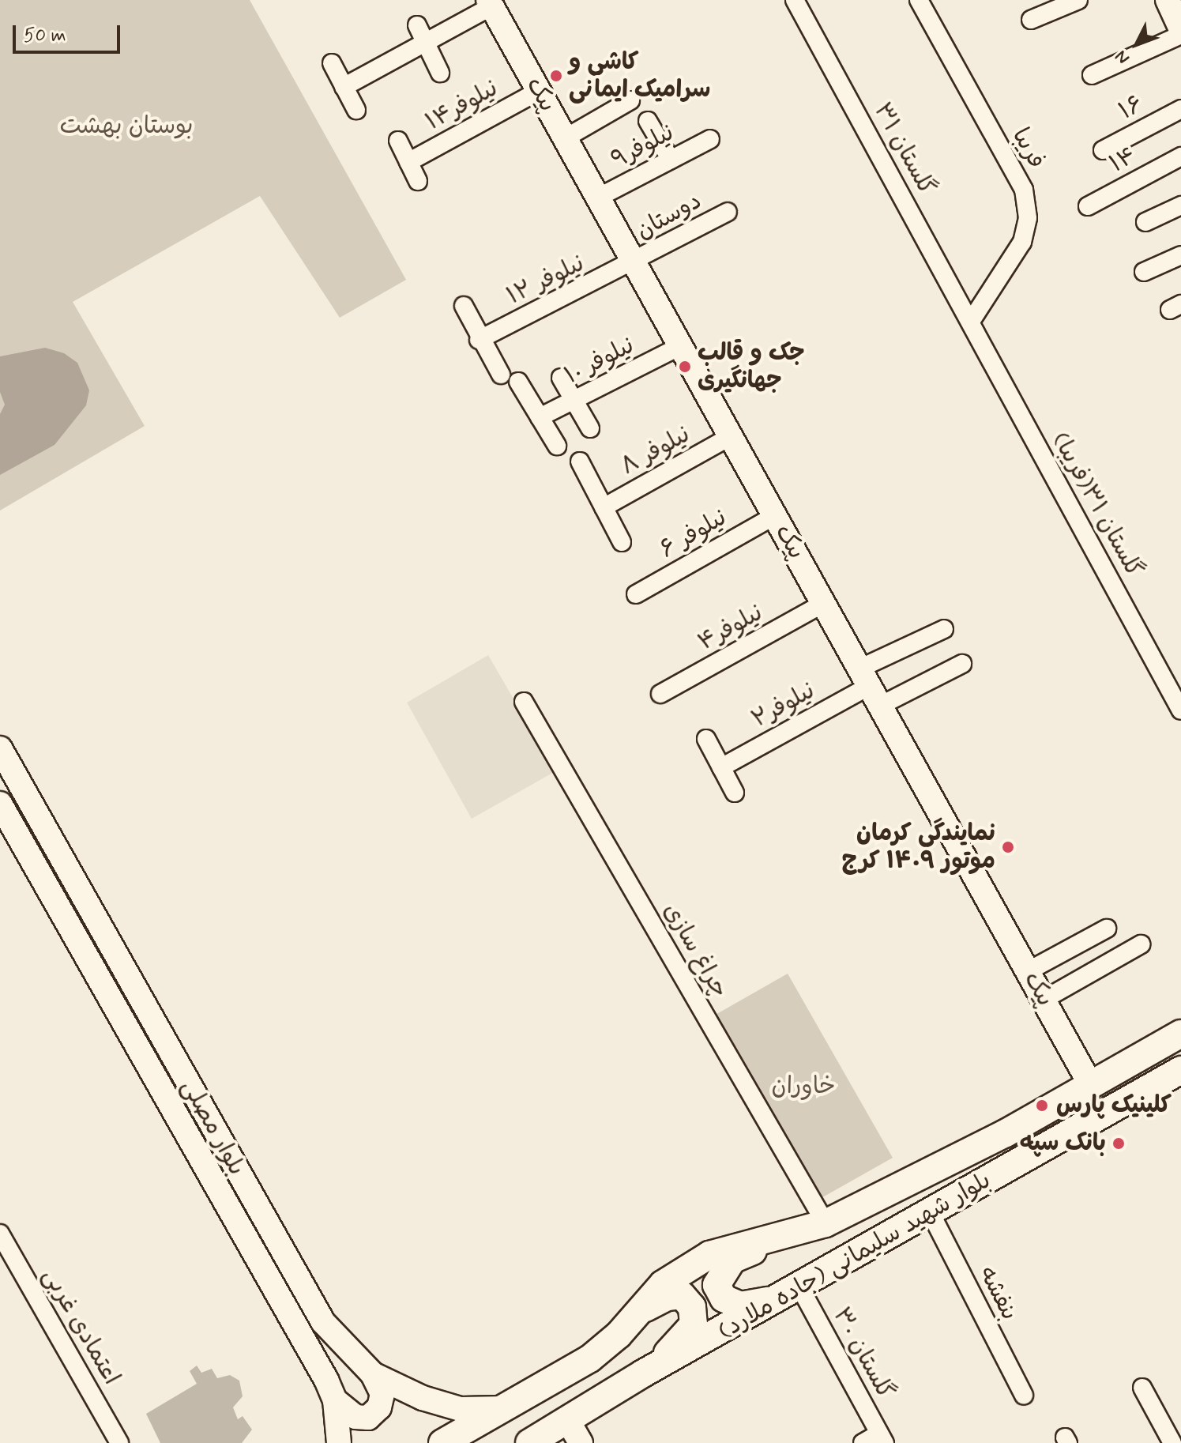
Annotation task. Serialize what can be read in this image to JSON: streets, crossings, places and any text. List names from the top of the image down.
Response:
{
  "streets": {
    "main road": ["بلوار شهید سلیمانی (جاده ملارد)"],
    "street": [
      "پیک",
      "نیلوفر۱۴",
      "۱۶",
      "نیلوفر۹",
      "فریبا",
      "گلستان ۳۱",
      "۱۴",
      "دوستان",
      "نیلوفر ۱۲",
      "نیلوفر ۱۰",
      "نیلوفر ۸",
      "گلستان ۳۱(فریبا)",
      "نیلوفر ۶",
      "نیلوفر۴",
      "نیلوفر۲",
      "چراغ سازی",
      "بلوار مصلی",
      "بنفشه",
      "اعتمادی غربی",
      "گلستان ۳۰"
    ]
  },
  "crossings": [
    ["پیک", "نیلوفر۱۴"],
    ["پیک", "نیلوفر۹"],
    ["پیک", "دوستان"],
    ["پیک", "نیلوفر ۱۲"],
    ["پیک", "نیلوفر ۱۰"],
    ["پیک", "نیلوفر ۸"],
    ["پیک", "نیلوفر ۶"],
    ["پیک", "نیلوفر۴"],
    ["پیک", "نیلوفر۲"],
    ["پیک", "بلوار شهید سلیمانی (جاده ملارد)"],
    ["فریبا", "گلستان ۳۱"],
    ["فریبا", "گلستان ۳۱(فریبا)"],
    ["گلستان ۳۱", "گلستان ۳۱(فریبا)"],
    ["دوستان", "نیلوفر ۱۲"],
    ["چراغ سازی", "بلوار شهید سلیمانی (جاده ملارد)"],
    ["بلوار مصلی", "بلوار شهید سلیمانی (جاده ملارد)"],
    ["بلوار شهید سلیمانی (جاده ملارد)", "بنفشه"],
    ["بلوار شهید سلیمانی (جاده ملارد)", "گلستان ۳۰"]
  ],
  "parks": ["بوستان بهشت", "خاوران"],
  "places": [
    "کاشی و سرامیک ایمانی",
    "جک و قالب جهانگیری",
    "نمایندگی کرمان موتور ۱۴۰۹ کرج",
    "کلینیک پارس",
    "بانک سپه"
  ],
  "scale_bar": "50 m",
  "north": "bottom left"
}
